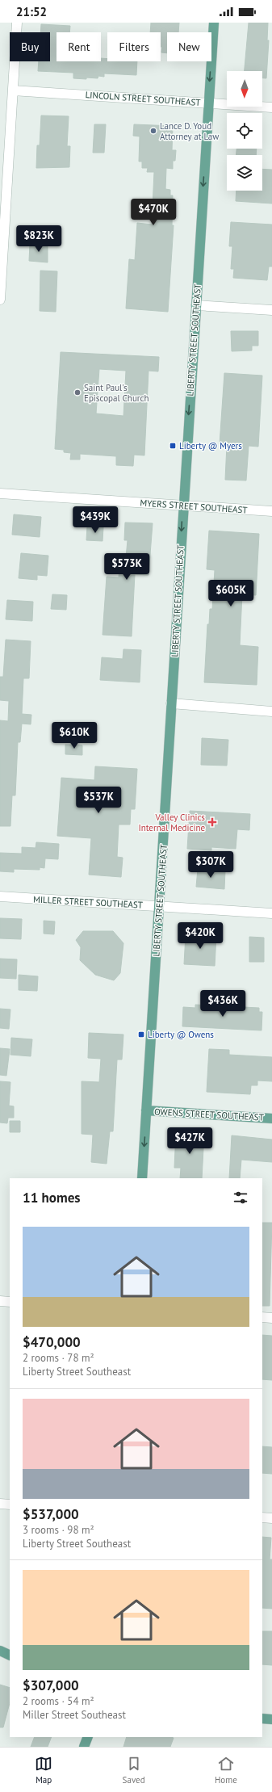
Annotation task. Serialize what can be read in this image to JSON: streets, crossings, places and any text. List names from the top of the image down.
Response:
{
  "streets": {
    "main road": ["LIBERTY STREET SOUTHEAST", "OWENS STREET SOUTHEAST"],
    "street": ["LINCOLN STREET SOUTHEAST", "MYERS STREET SOUTHEAST", "MILLER STREET SOUTHEAST"]
  },
  "crossings": [
    ["LINCOLN STREET SOUTHEAST", "LIBERTY STREET SOUTHEAST"],
    ["LIBERTY STREET SOUTHEAST", "MYERS STREET SOUTHEAST"],
    ["LIBERTY STREET SOUTHEAST", "MILLER STREET SOUTHEAST"],
    ["LIBERTY STREET SOUTHEAST", "OWENS STREET SOUTHEAST"]
  ],
  "one_way": ["LIBERTY STREET SOUTHEAST"],
  "places": {
    "other": ["Lance D. Youd Attorney at Law", "Saint Paul's Episcopal Church"],
    "transit": ["Liberty @ Myers", "Liberty @ Owens"],
    "health": ["Valley Clinics Internal Medicine"]
  },
  "north": "bottom",
  "page": {
    "status": "21:52",
    "chip": [
      "Buy",
      "Rent",
      "Filters",
      "New"
    ],
    "price": [
      "$470K",
      "$823K",
      "$439K",
      "$573K",
      "$605K",
      "$610K",
      "$537K",
      "$307K",
      "$420K",
      "$436K",
      "$427K"
    ],
    "heading": "11 homes",
    "list": [
      {
        "name": "$470,000",
        "note": "2 rooms · 78 m² · Liberty Street Southeast"
      },
      {
        "name": "$537,000",
        "note": "3 rooms · 98 m² · Liberty Street Southeast"
      },
      {
        "name": "$307,000",
        "note": "2 rooms · 54 m² · Miller Street Southeast"
      }
    ],
    "tabs": ["Map", "Saved", "Home"]
  }
}
